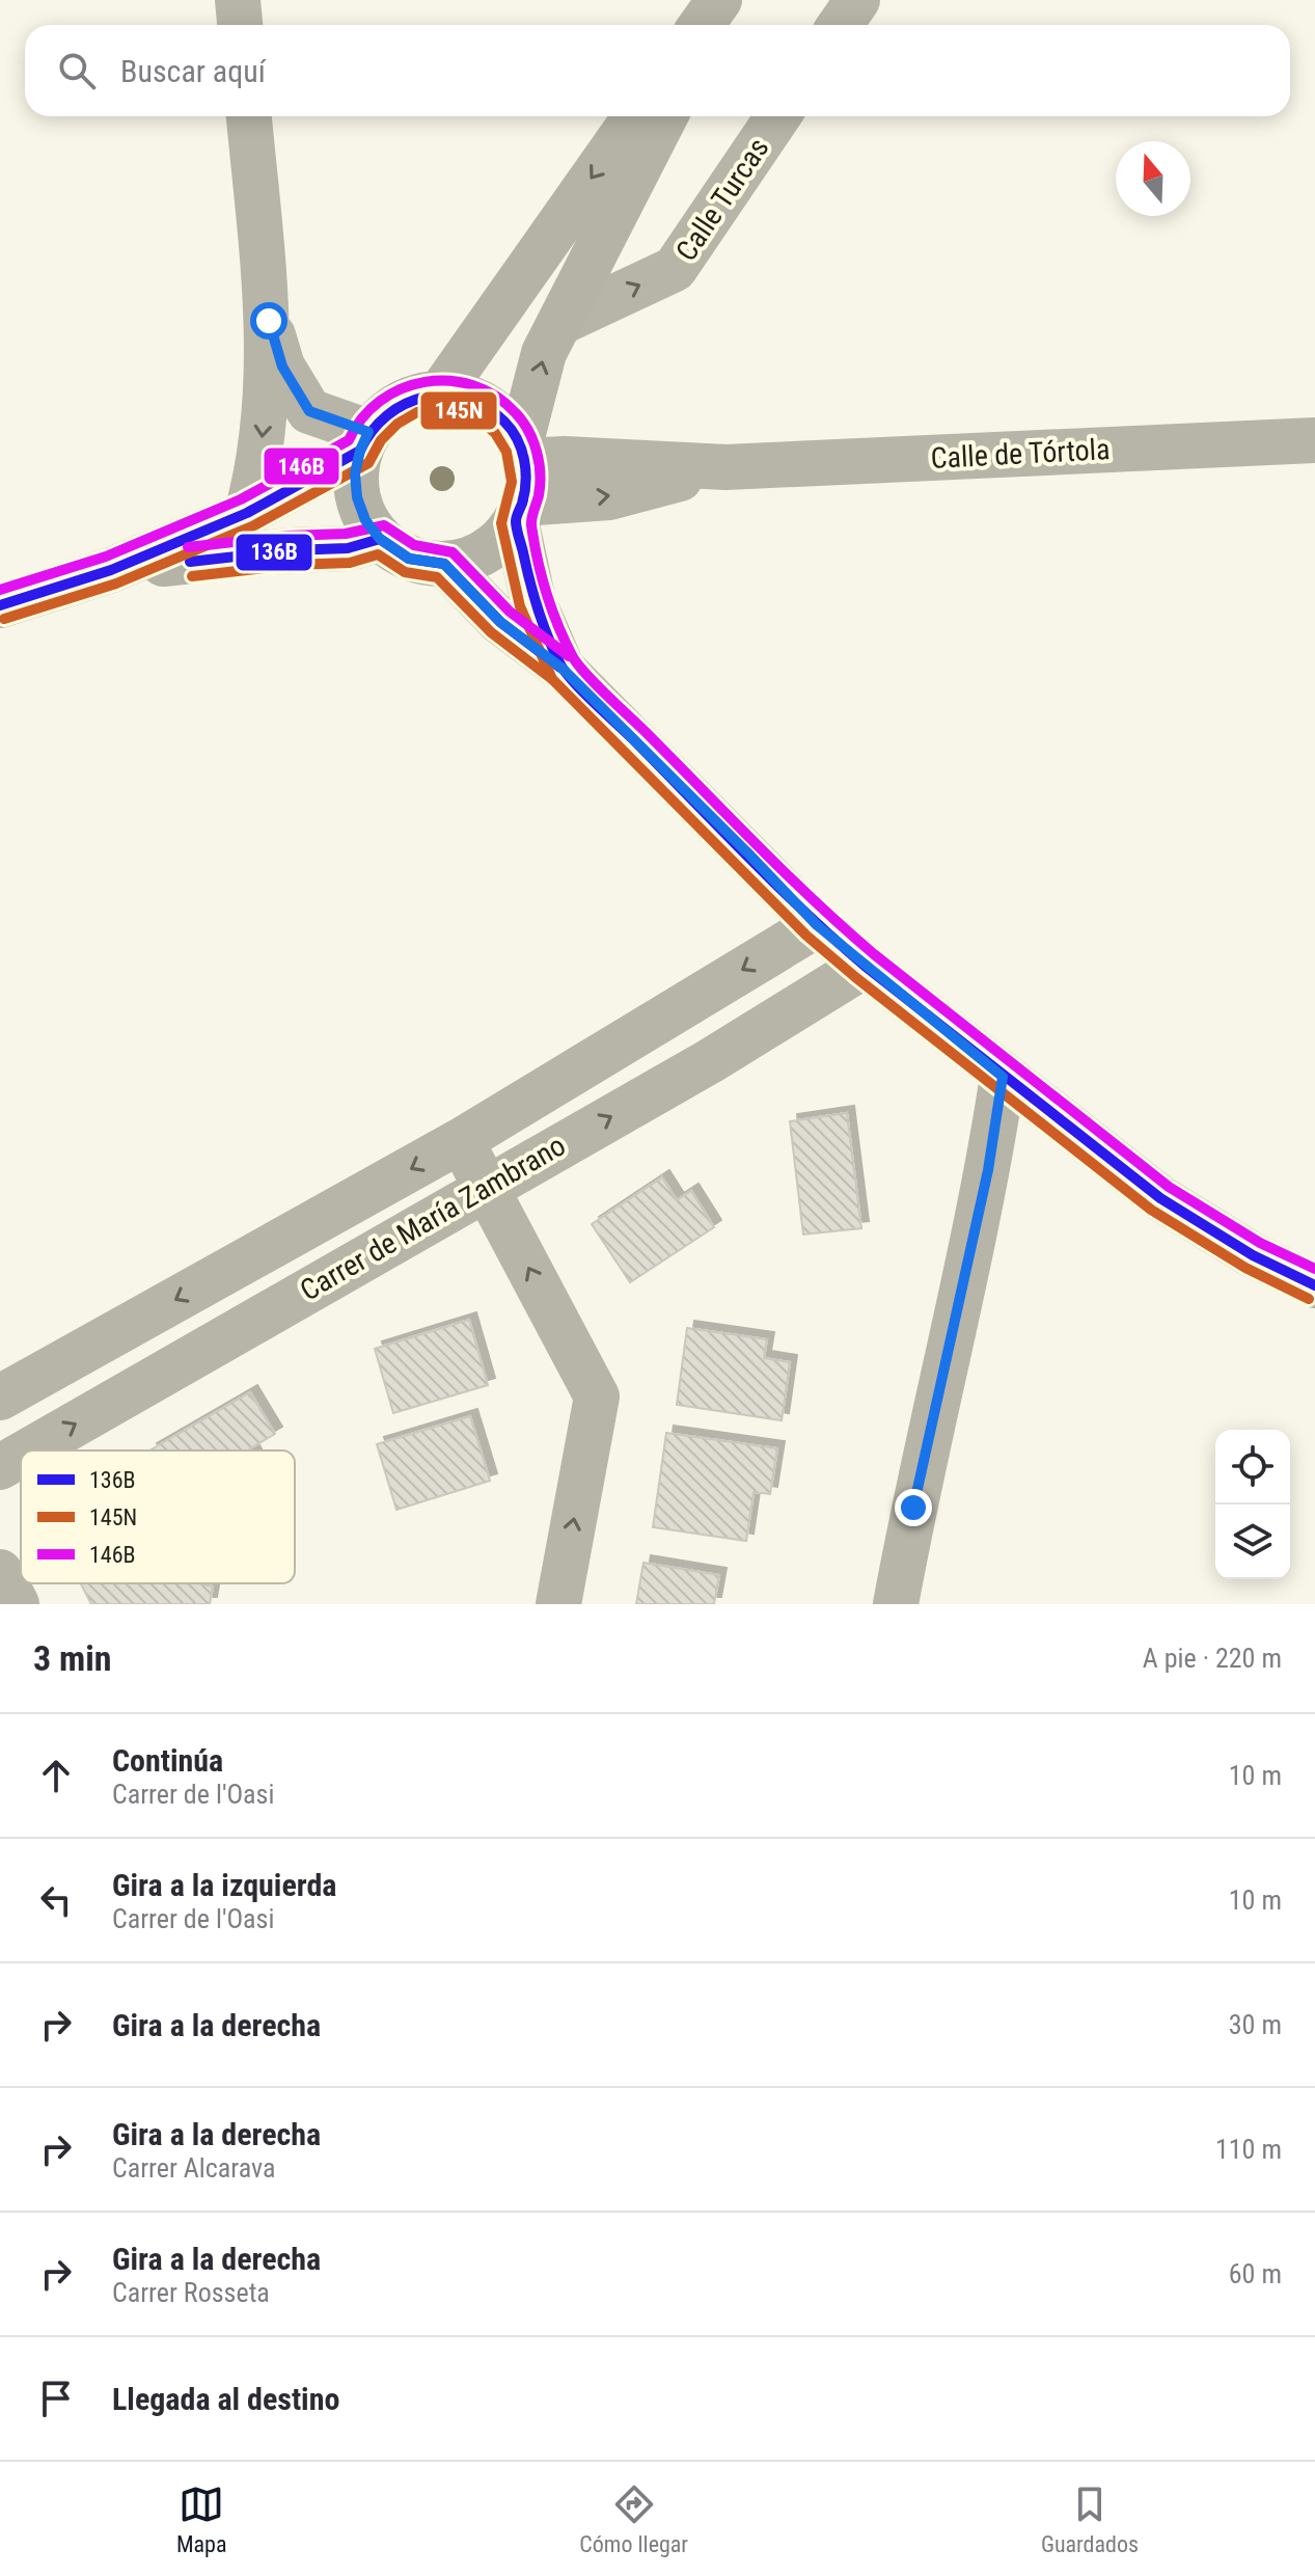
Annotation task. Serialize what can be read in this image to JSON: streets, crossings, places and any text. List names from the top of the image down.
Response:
{
  "streets": {
    "street": ["Calle Turcas", "Calle de Tórtola", "Carrer de María Zambrano"]
  },
  "one_way": ["Calle Turcas"],
  "lines": ["transit line 146B", "transit line 136B", "transit line 145N"],
  "legend": ["136B", "145N", "146B"],
  "north": "top",
  "page": {
    "search": "Buscar aquí",
    "heading": ["3 min", "A pie · 220 m"],
    "list": [
      ["Continúa", "Carrer de l'Oasi", "10 m"],
      ["Gira a la izquierda", "Carrer de l'Oasi", "10 m"],
      ["Gira a la derecha", "30 m"],
      ["Gira a la derecha", "Carrer Alcarava", "110 m"],
      ["Gira a la derecha", "Carrer Rosseta", "60 m"],
      "Llegada al destino"
    ],
    "nav": ["Mapa", "Cómo llegar", "Guardados"]
  }
}
